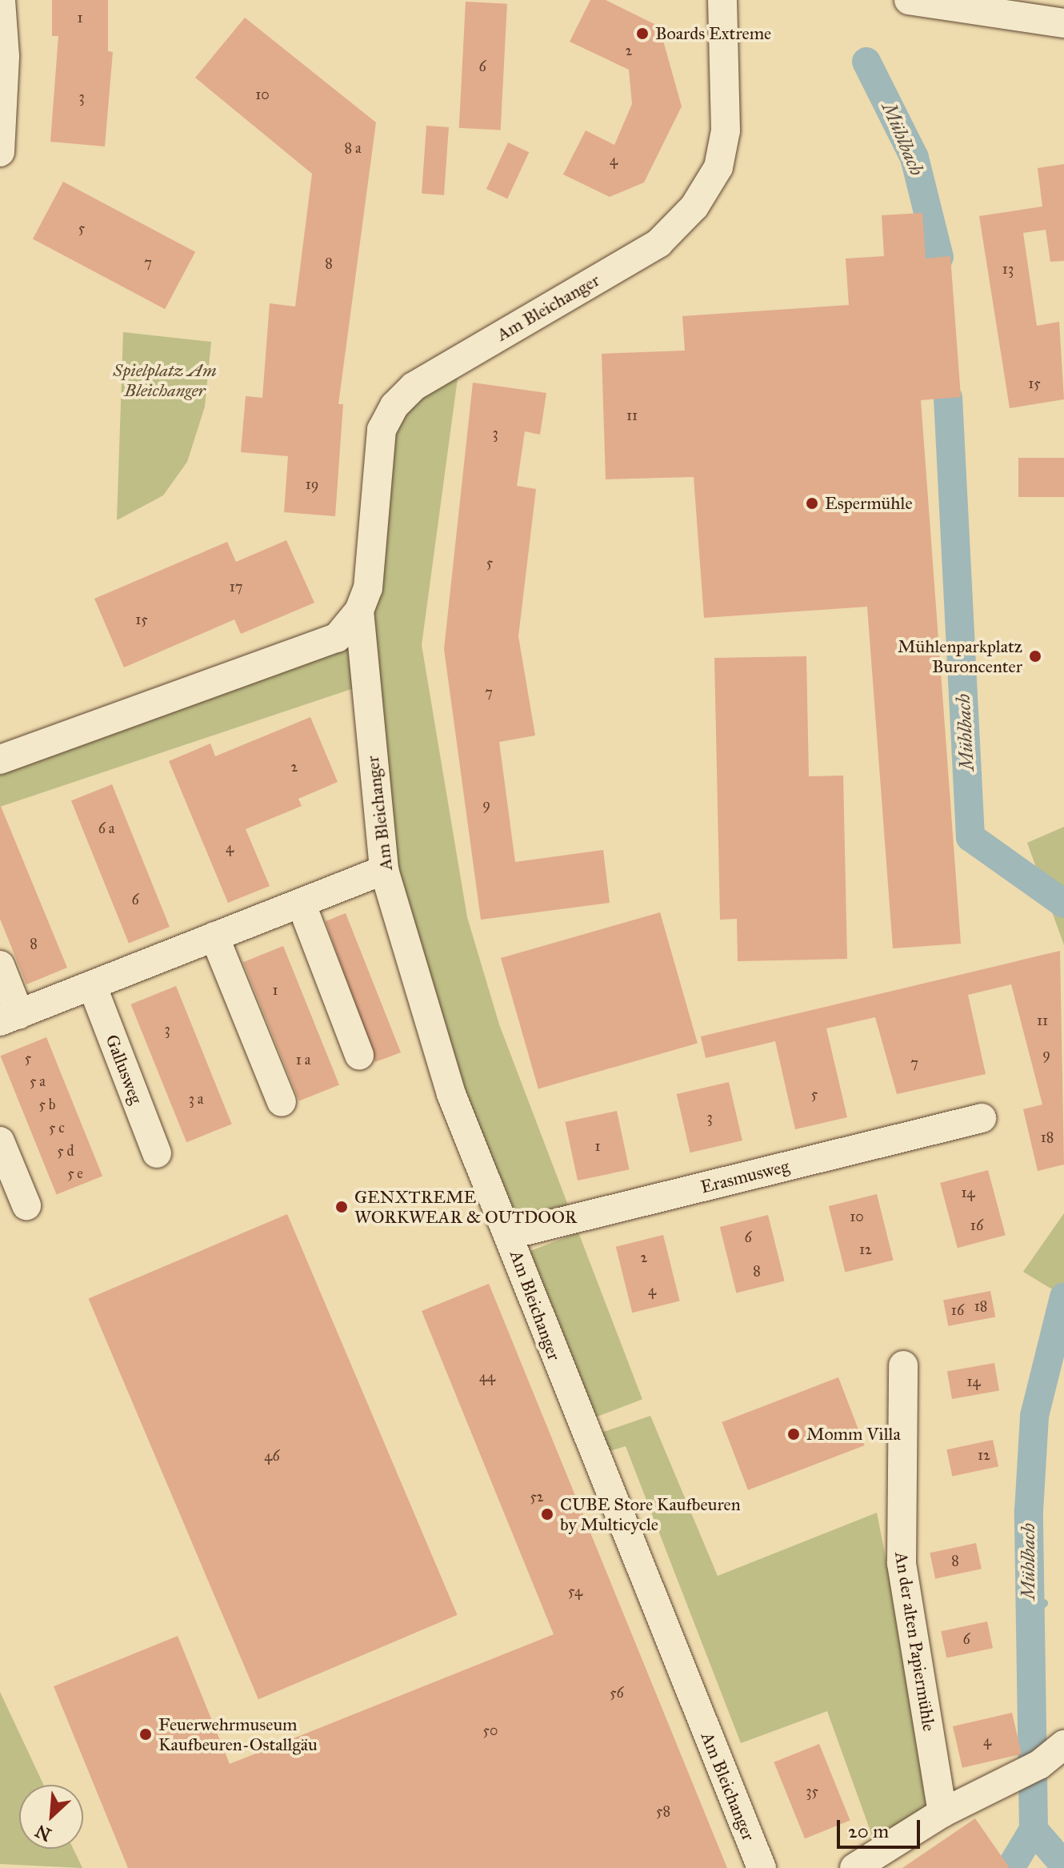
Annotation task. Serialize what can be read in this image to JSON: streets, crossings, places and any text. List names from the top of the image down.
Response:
{
  "streets": {
    "street": [
      "Am Bleichanger",
      "Gallusweg",
      "Erasmusweg",
      "An der alten Papiermühle"
    ]
  },
  "crossings": [
    ["Am Bleichanger", "Erasmusweg"]
  ],
  "water": ["Mühlbach"],
  "parks": ["Spielplatz Am Bleichanger"],
  "places": [
    "Boards Extreme",
    "Espermühle",
    "Mühlenparkplatz Buroncenter",
    "GENXTREME WORKWEAR & OUTDOOR",
    "Momm Villa",
    "CUBE Store Kaufbeuren by Multicycle",
    "Feuerwehrmuseum Kaufbeuren-Ostallgäu"
  ],
  "house_numbers": [
    "1",
    "2",
    "6",
    "10",
    "3",
    "8 a",
    "4",
    "5",
    "7",
    "8",
    "13",
    "15",
    "11",
    "3",
    "19",
    "5",
    "17",
    "15",
    "7",
    "2",
    "9",
    "6 a",
    "4",
    "6",
    "8",
    "1",
    "11",
    "3",
    "9",
    "5",
    "1 a",
    "7",
    "5 a",
    "5",
    "3 a",
    "5 b",
    "3",
    "5 c",
    "18",
    "1",
    "5 d",
    "5 e",
    "14",
    "10",
    "16",
    "6",
    "12",
    "2",
    "8",
    "4",
    "18",
    "16",
    "44",
    "14",
    "12",
    "46",
    "52",
    "8",
    "54",
    "6",
    "56",
    "50",
    "4",
    "35",
    "58"
  ],
  "scale_bar": "20 m",
  "north": "bottom left"
}
